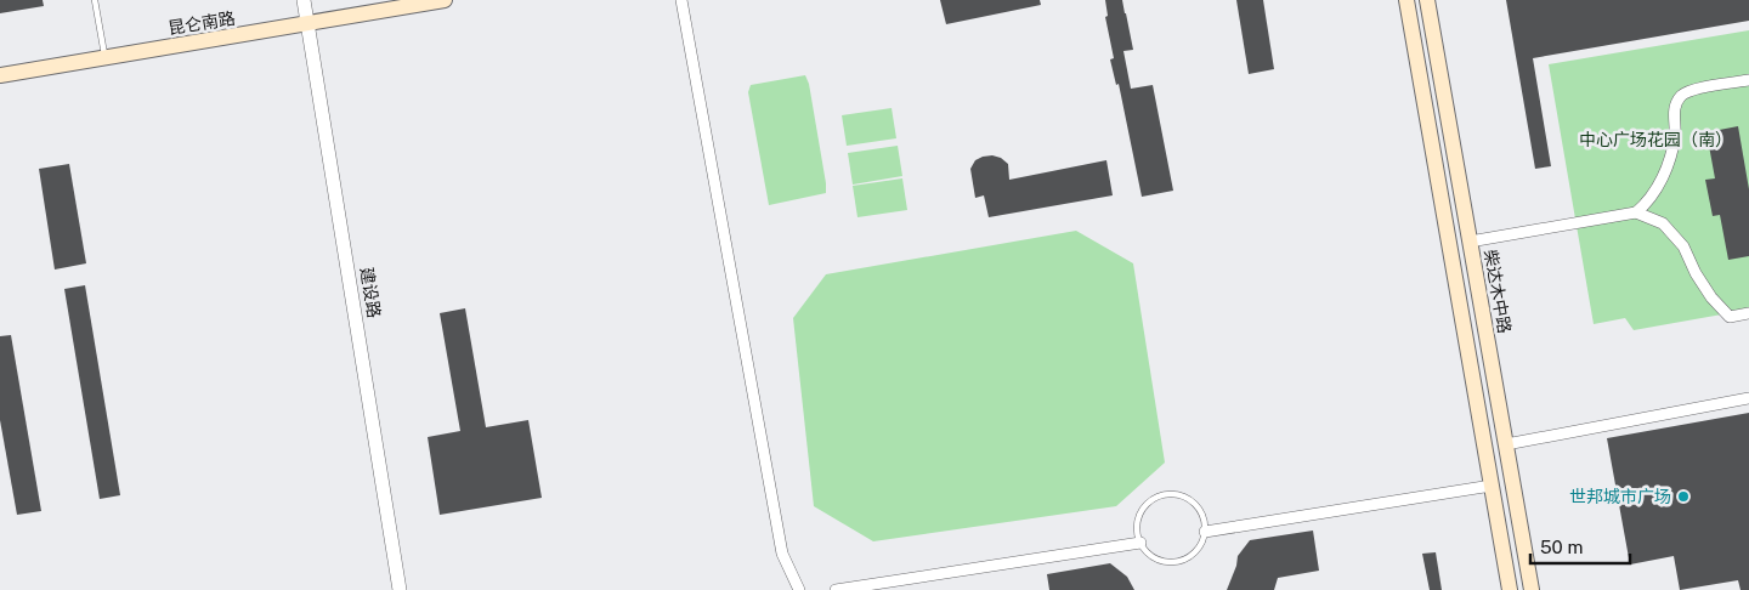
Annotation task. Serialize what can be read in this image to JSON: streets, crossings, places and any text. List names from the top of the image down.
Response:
{
  "streets": {
    "main road": ["昆仑南路", "柴达木中路"],
    "street": ["建设路"]
  },
  "crossings": [
    ["昆仑南路", "建设路"]
  ],
  "parks": ["中心广场花园（南）"],
  "places": ["世邦城市广场"],
  "scale_bar": "50 m"
}
